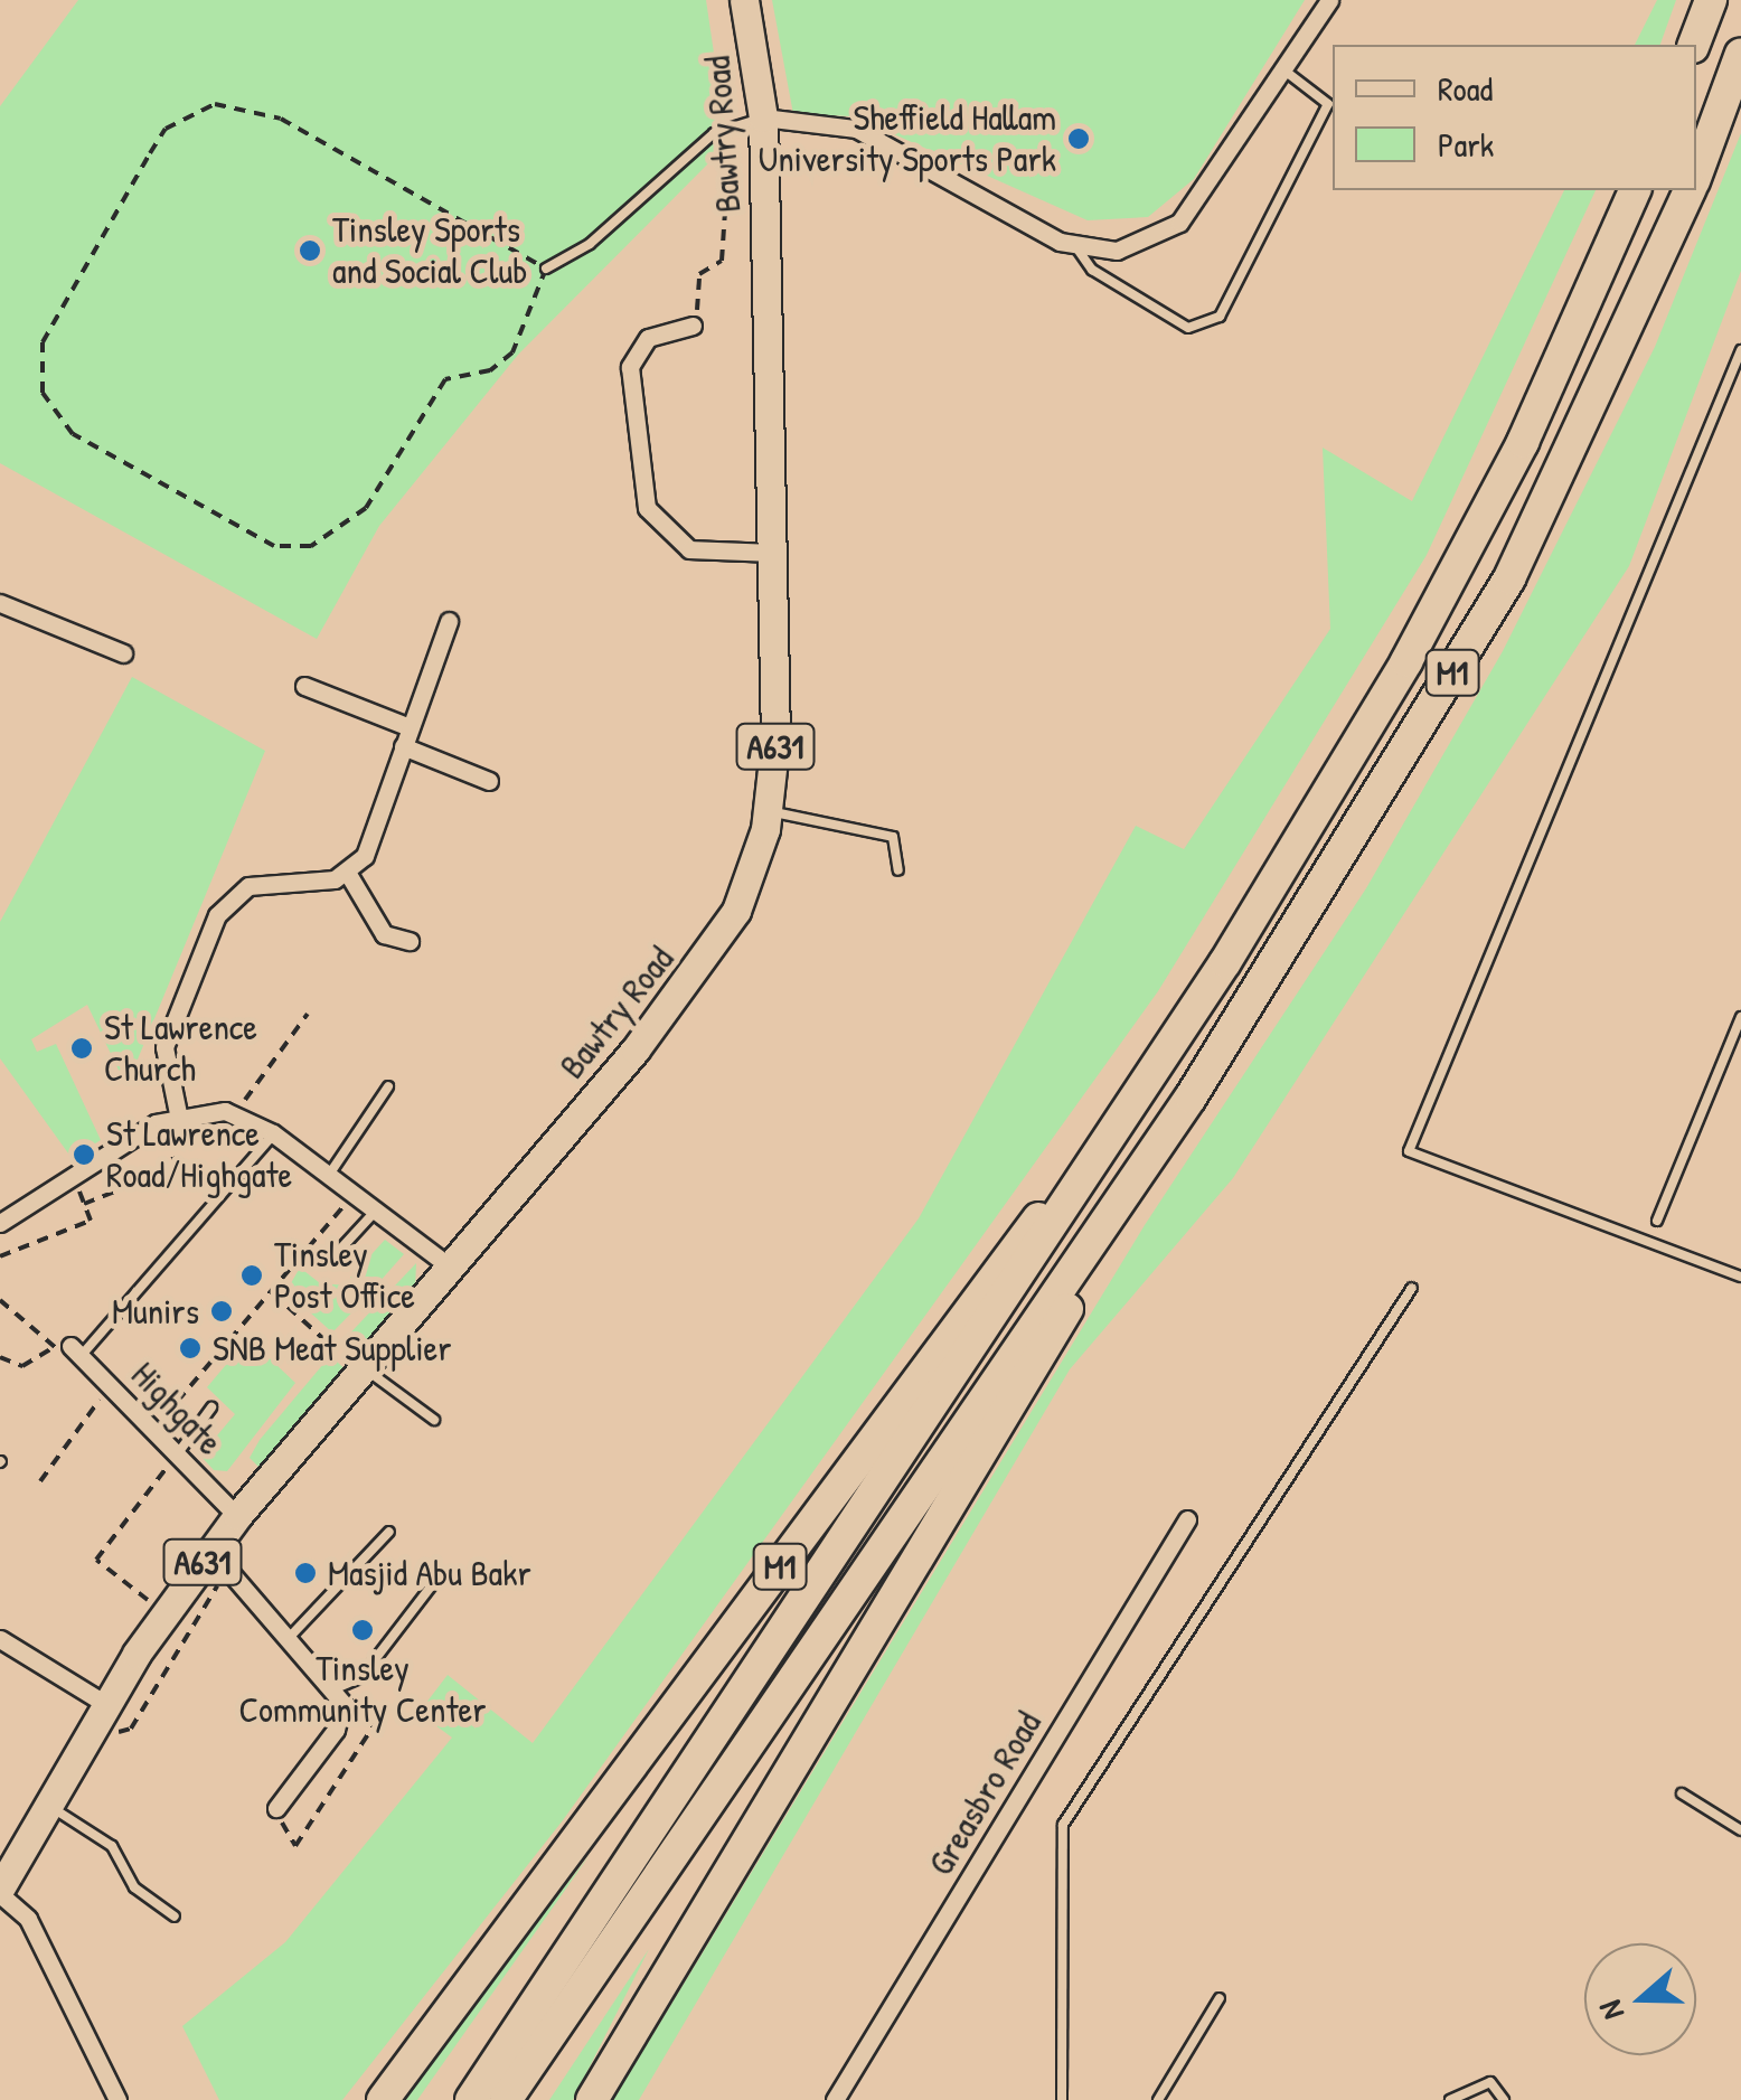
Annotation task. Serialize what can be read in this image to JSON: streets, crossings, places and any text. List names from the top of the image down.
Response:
{
  "streets": {
    "highway": ["M1"],
    "main road": ["Bawtry Road", "A631"],
    "street": ["Highgate", "Greasbro Road"]
  },
  "crossings": [
    ["Bawtry Road", "Highgate"]
  ],
  "places": [
    "Sheffield Hallam University Sports Park",
    "Tinsley Sports and Social Club",
    "St Lawrence Church",
    "St Lawrence Road/Highgate",
    "Tinsley Post Office",
    "Munirs",
    "SNB Meat Supplier",
    "Masjid Abu Bakr",
    "Tinsley Community Center"
  ],
  "legend": ["Road", "Park"],
  "north": "left"
}
